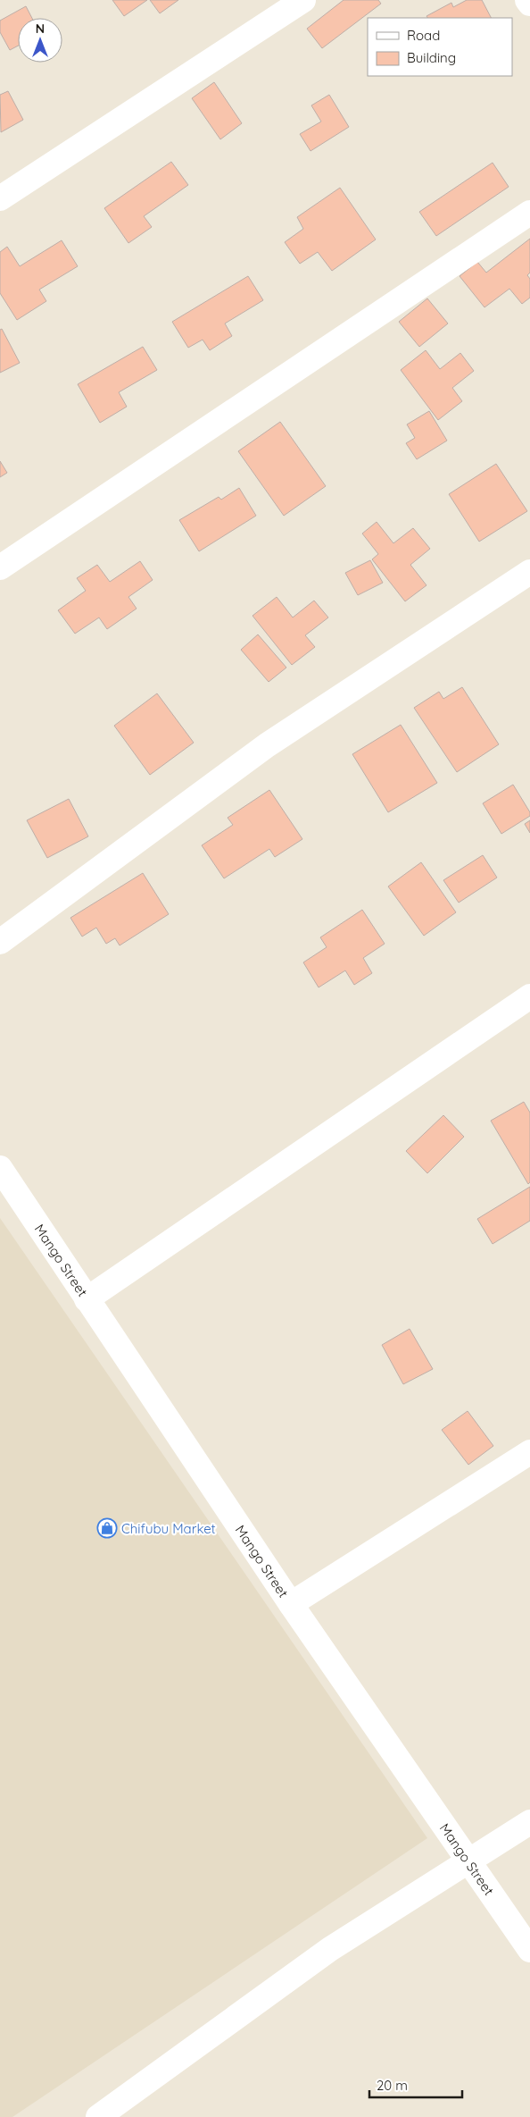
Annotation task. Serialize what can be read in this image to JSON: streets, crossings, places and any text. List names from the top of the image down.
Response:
{
  "streets": {
    "street": ["Mango Street"]
  },
  "places": {
    "shop": ["Chifubu Market"]
  },
  "legend": ["Road", "Building"],
  "scale_bar": "20 m",
  "north": "top"
}
